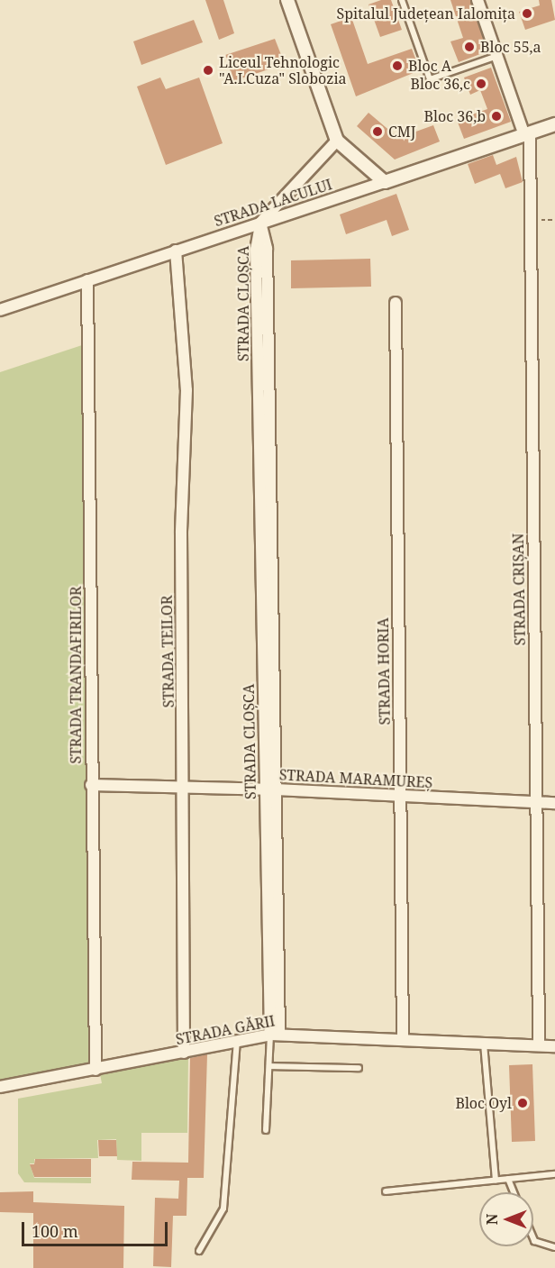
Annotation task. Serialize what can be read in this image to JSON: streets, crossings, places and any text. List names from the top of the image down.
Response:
{
  "streets": {
    "street": [
      "STRADA LACULUI",
      "STRADA CLOȘCA",
      "STRADA CRIȘAN",
      "STRADA TEILOR",
      "STRADA HORIA",
      "STRADA TRANDAFIRILOR",
      "STRADA MARAMUREȘ",
      "STRADA GĂRII"
    ]
  },
  "crossings": [
    ["STRADA LACULUI", "STRADA CLOȘCA"],
    ["STRADA LACULUI", "STRADA CRIȘAN"],
    ["STRADA LACULUI", "STRADA TEILOR"],
    ["STRADA LACULUI", "STRADA TRANDAFIRILOR"],
    ["STRADA CLOȘCA", "STRADA MARAMUREȘ"],
    ["STRADA CLOȘCA", "STRADA GĂRII"],
    ["STRADA CRIȘAN", "STRADA MARAMUREȘ"],
    ["STRADA CRIȘAN", "STRADA GĂRII"],
    ["STRADA TEILOR", "STRADA MARAMUREȘ"],
    ["STRADA TEILOR", "STRADA GĂRII"],
    ["STRADA HORIA", "STRADA MARAMUREȘ"],
    ["STRADA HORIA", "STRADA GĂRII"],
    ["STRADA TRANDAFIRILOR", "STRADA MARAMUREȘ"],
    ["STRADA TRANDAFIRILOR", "STRADA GĂRII"]
  ],
  "places": [
    "Spitalul Județean Ialomița",
    "Bloc 55,a",
    "Bloc A",
    "Liceul Tehnologic \"A.I.Cuza\" Slobozia",
    "Bloc 36,c",
    "Bloc 36,b",
    "CMJ",
    "Bloc Oyl"
  ],
  "scale_bar": "100 m",
  "north": "left"
}
